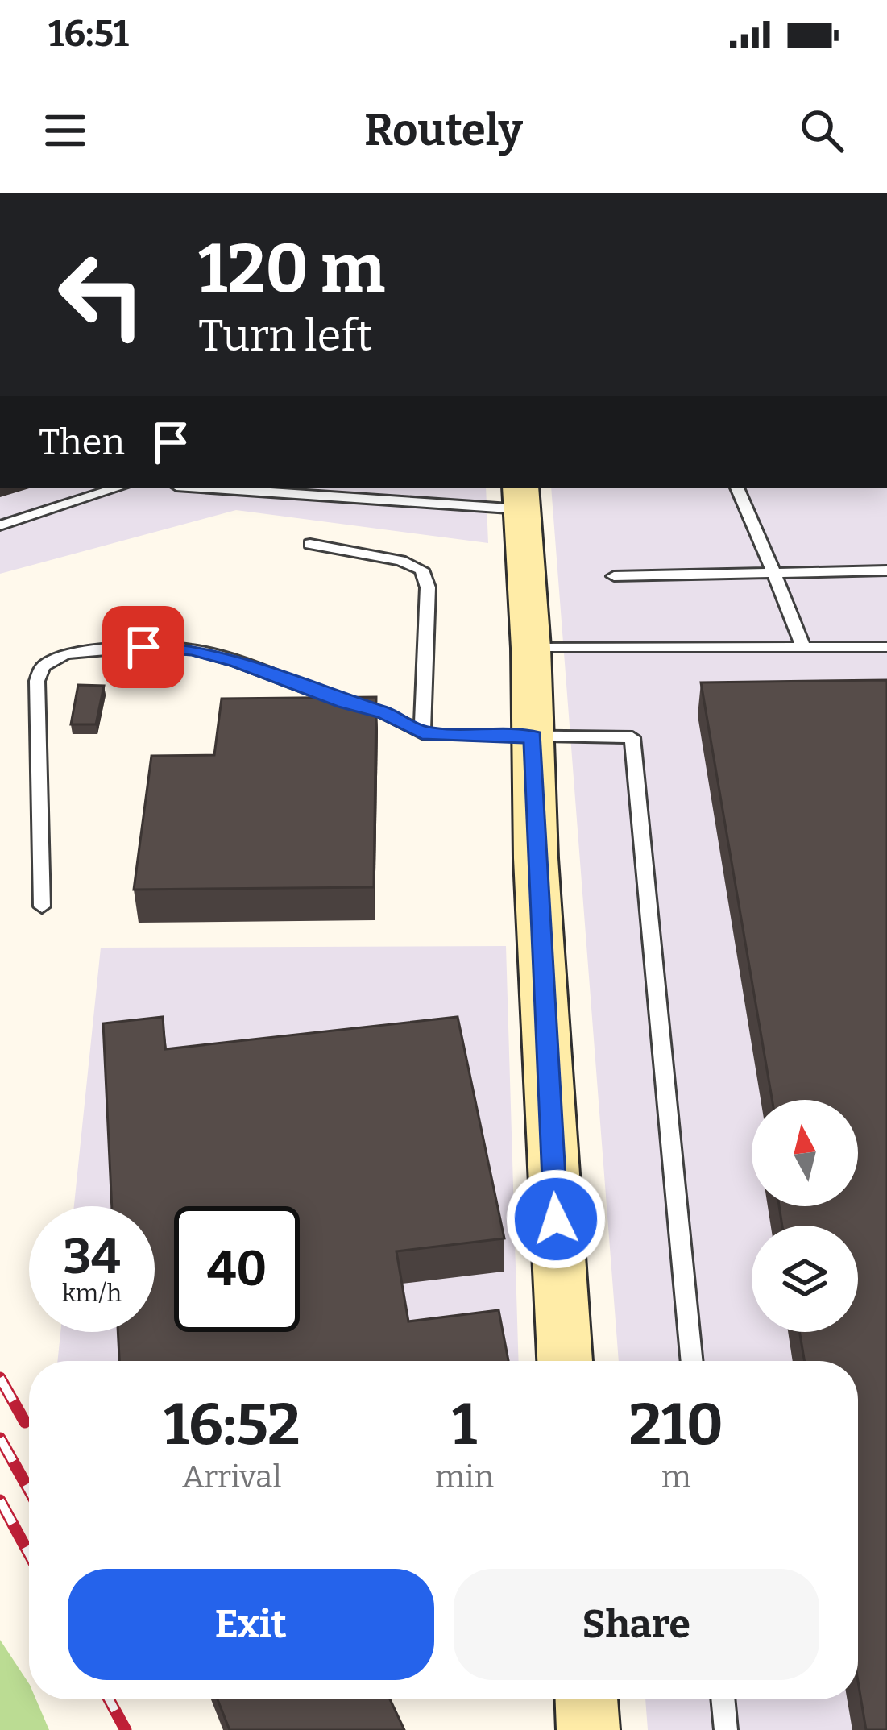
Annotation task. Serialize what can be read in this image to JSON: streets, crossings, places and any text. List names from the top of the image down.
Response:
{
  "north": "top",
  "page": {
    "status": "16:51",
    "header": "Routely",
    "turn": ["120 m", "Turn left"],
    "then": "Then",
    "speed": "34 km/h",
    "limit": "40",
    "eta": [
      "16:52",
      "Arrival",
      "1",
      "min",
      "210",
      "m"
    ],
    "buttons": ["Exit", "Share"]
  }
}
